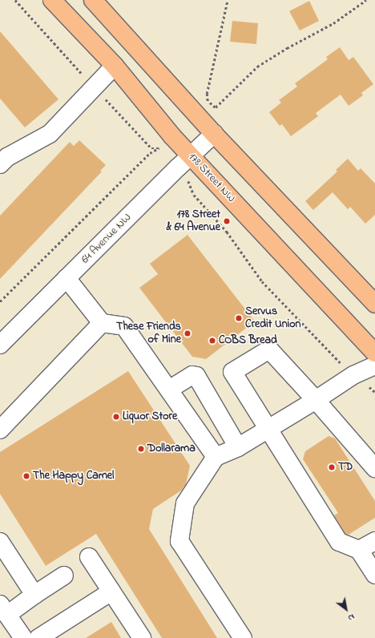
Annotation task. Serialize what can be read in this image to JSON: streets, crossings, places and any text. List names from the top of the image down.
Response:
{
  "streets": {
    "main road": ["178 Street NW"],
    "street": ["64 Avenue NW"]
  },
  "crossings": [
    ["178 Street NW", "64 Avenue NW"]
  ],
  "places": [
    "178 Street & 64 Avenue",
    "Servus Credit Union",
    "These Friends of Mine",
    "COBS Bread",
    "Liquor Store",
    "Dollarama",
    "TD",
    "The Happy Camel"
  ],
  "north": "bottom right"
}
